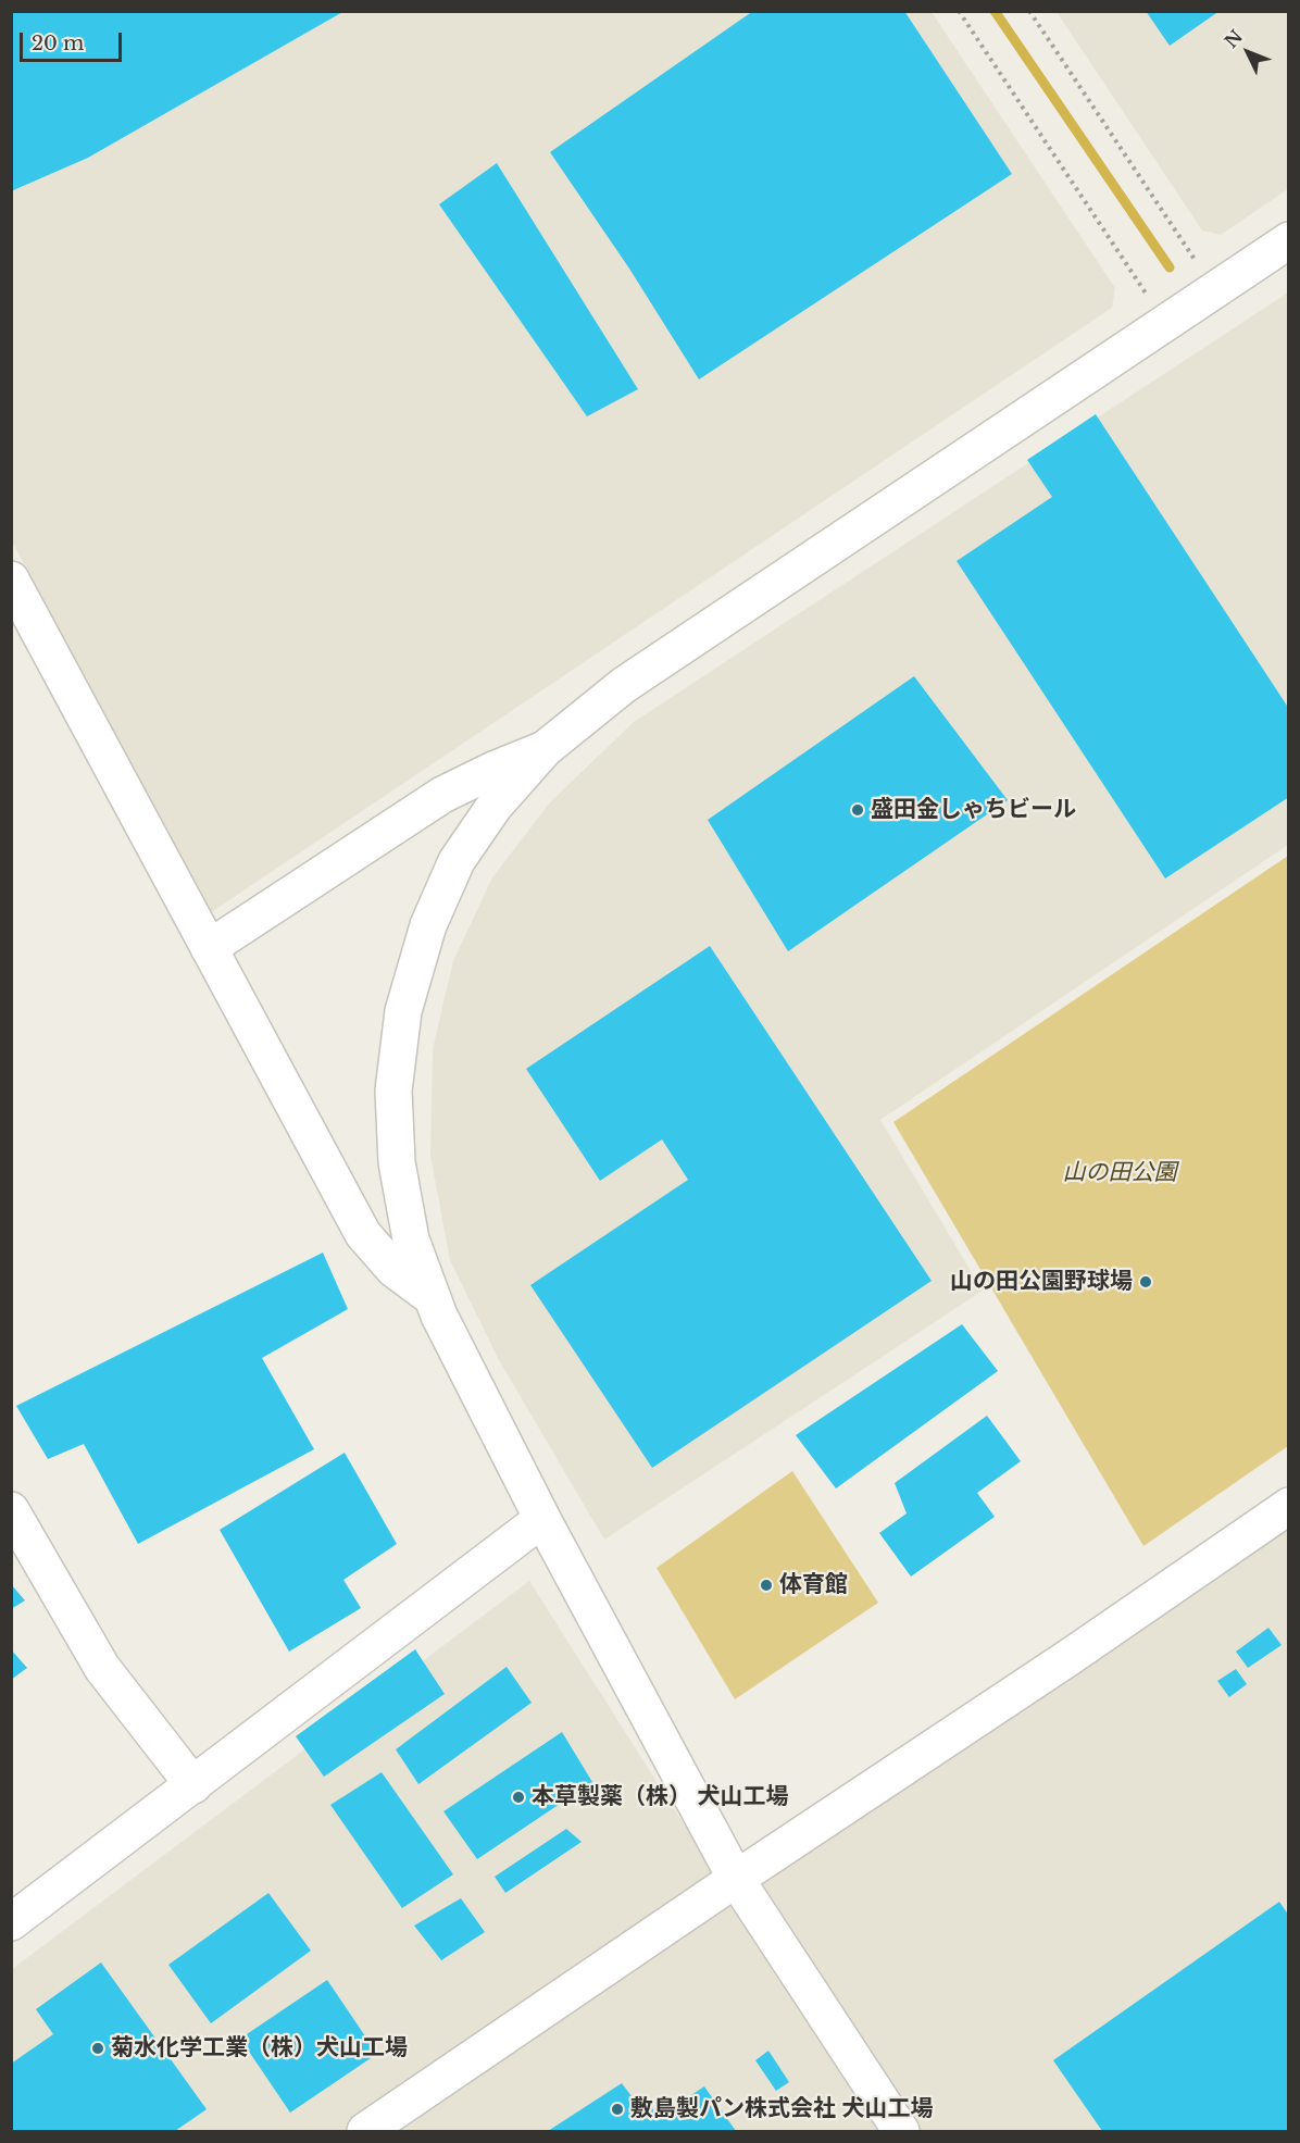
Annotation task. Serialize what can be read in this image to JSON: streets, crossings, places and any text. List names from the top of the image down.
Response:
{
  "parks": ["山の田公園"],
  "places": [
    "盛田金しゃちビール",
    "山の田公園野球場",
    "体育館",
    "本草製薬（株） 犬山工場",
    "菊水化学工業（株）犬山工場",
    "敷島製パン株式会社 犬山工場"
  ],
  "scale_bar": "20 m",
  "north": "top left"
}
